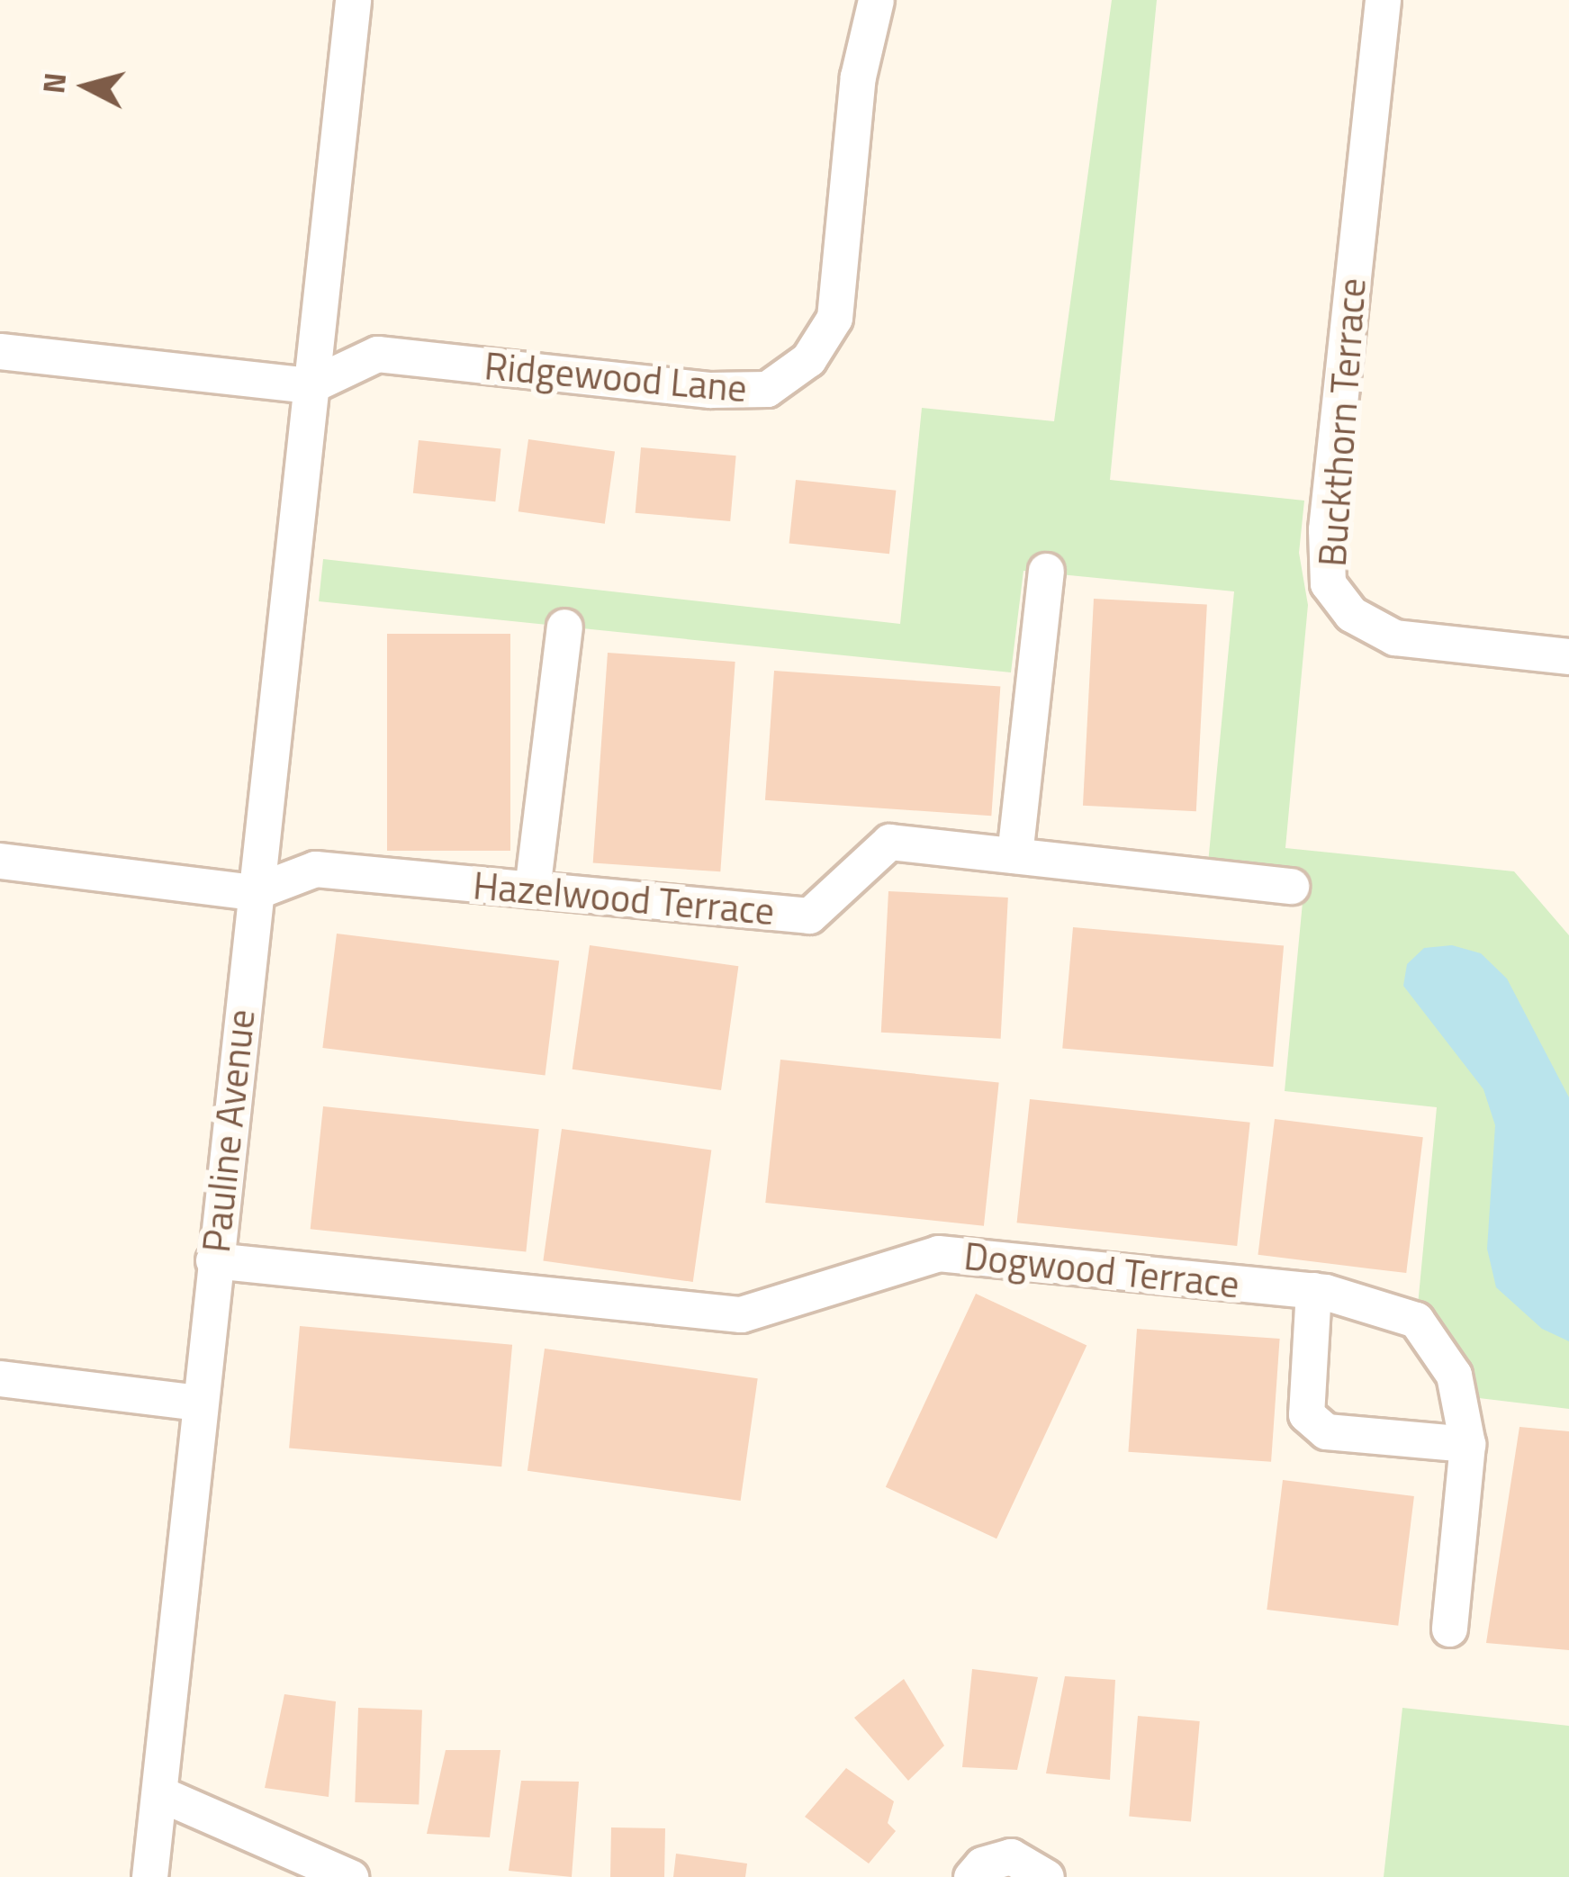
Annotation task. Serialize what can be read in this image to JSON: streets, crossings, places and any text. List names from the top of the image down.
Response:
{
  "streets": {
    "street": [
      "Ridgewood Lane",
      "Buckthorn Terrace",
      "Hazelwood Terrace",
      "Pauline Avenue",
      "Dogwood Terrace"
    ]
  },
  "crossings": [
    ["Ridgewood Lane", "Pauline Avenue"],
    ["Hazelwood Terrace", "Pauline Avenue"],
    ["Pauline Avenue", "Dogwood Terrace"]
  ],
  "north": "left"
}
